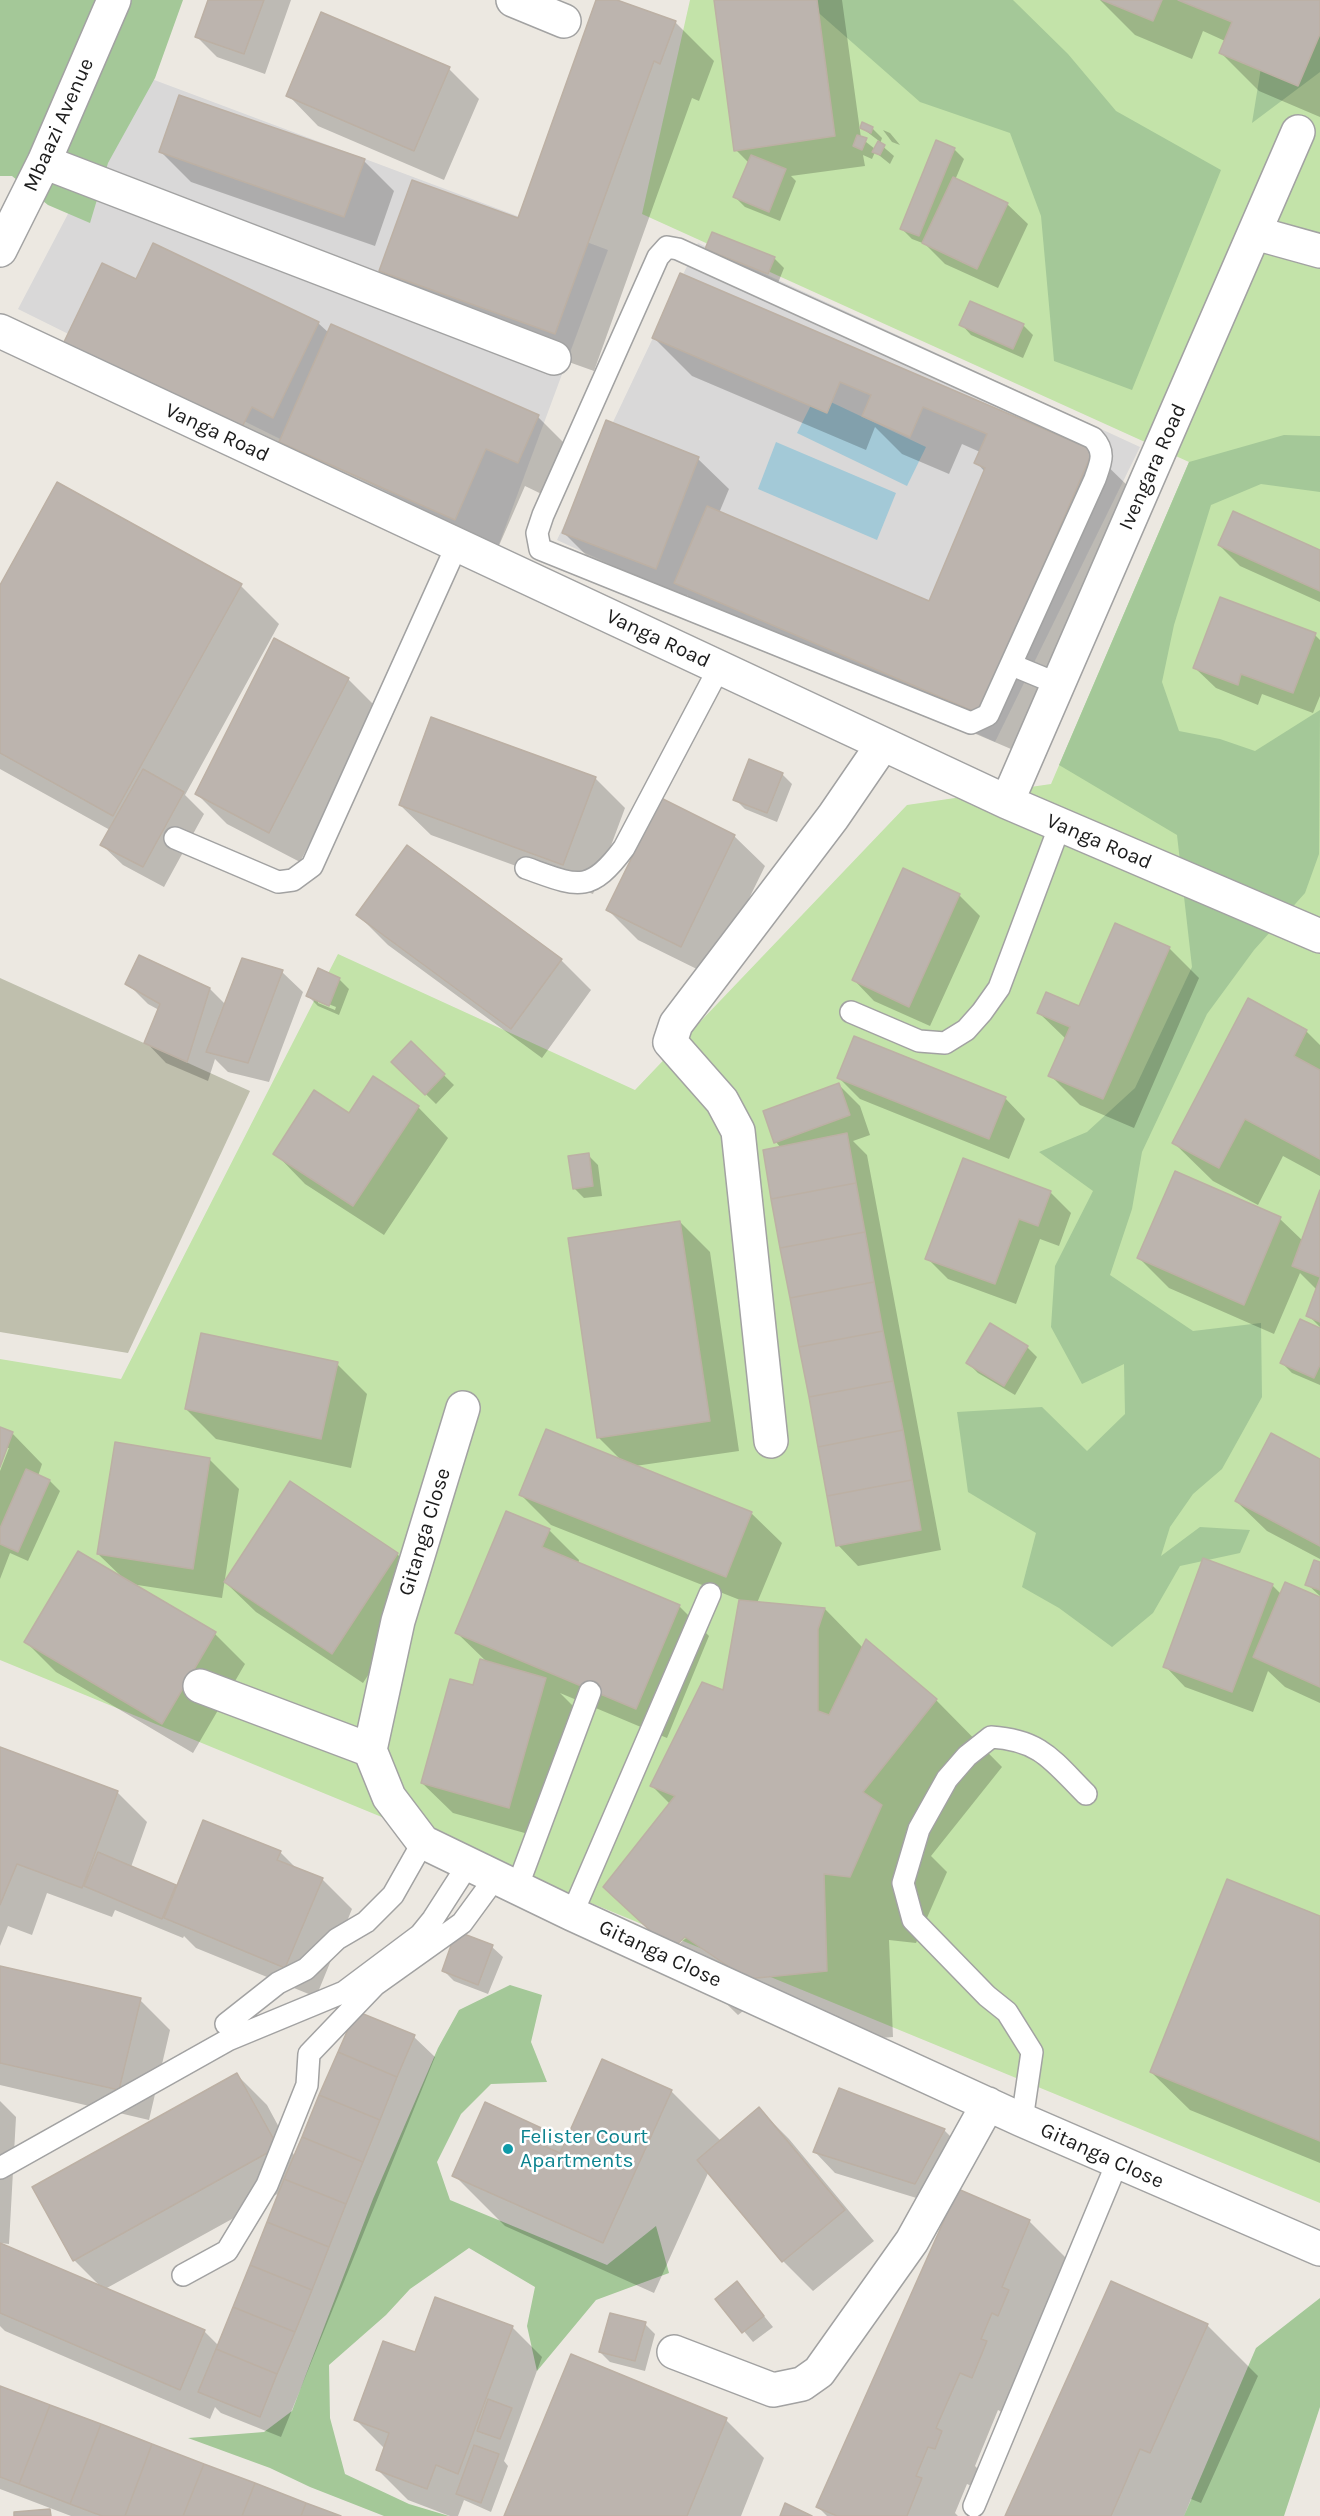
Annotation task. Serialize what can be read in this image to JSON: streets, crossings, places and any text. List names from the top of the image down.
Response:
{
  "streets": {
    "street": [
      "Mbaazi Avenue",
      "Vanga Road",
      "Ivengara Road",
      "Gitanga Close"
    ]
  },
  "crossings": [
    ["Vanga Road", "Ivengara Road"]
  ],
  "places": ["Felister Court Apartments"]
}
